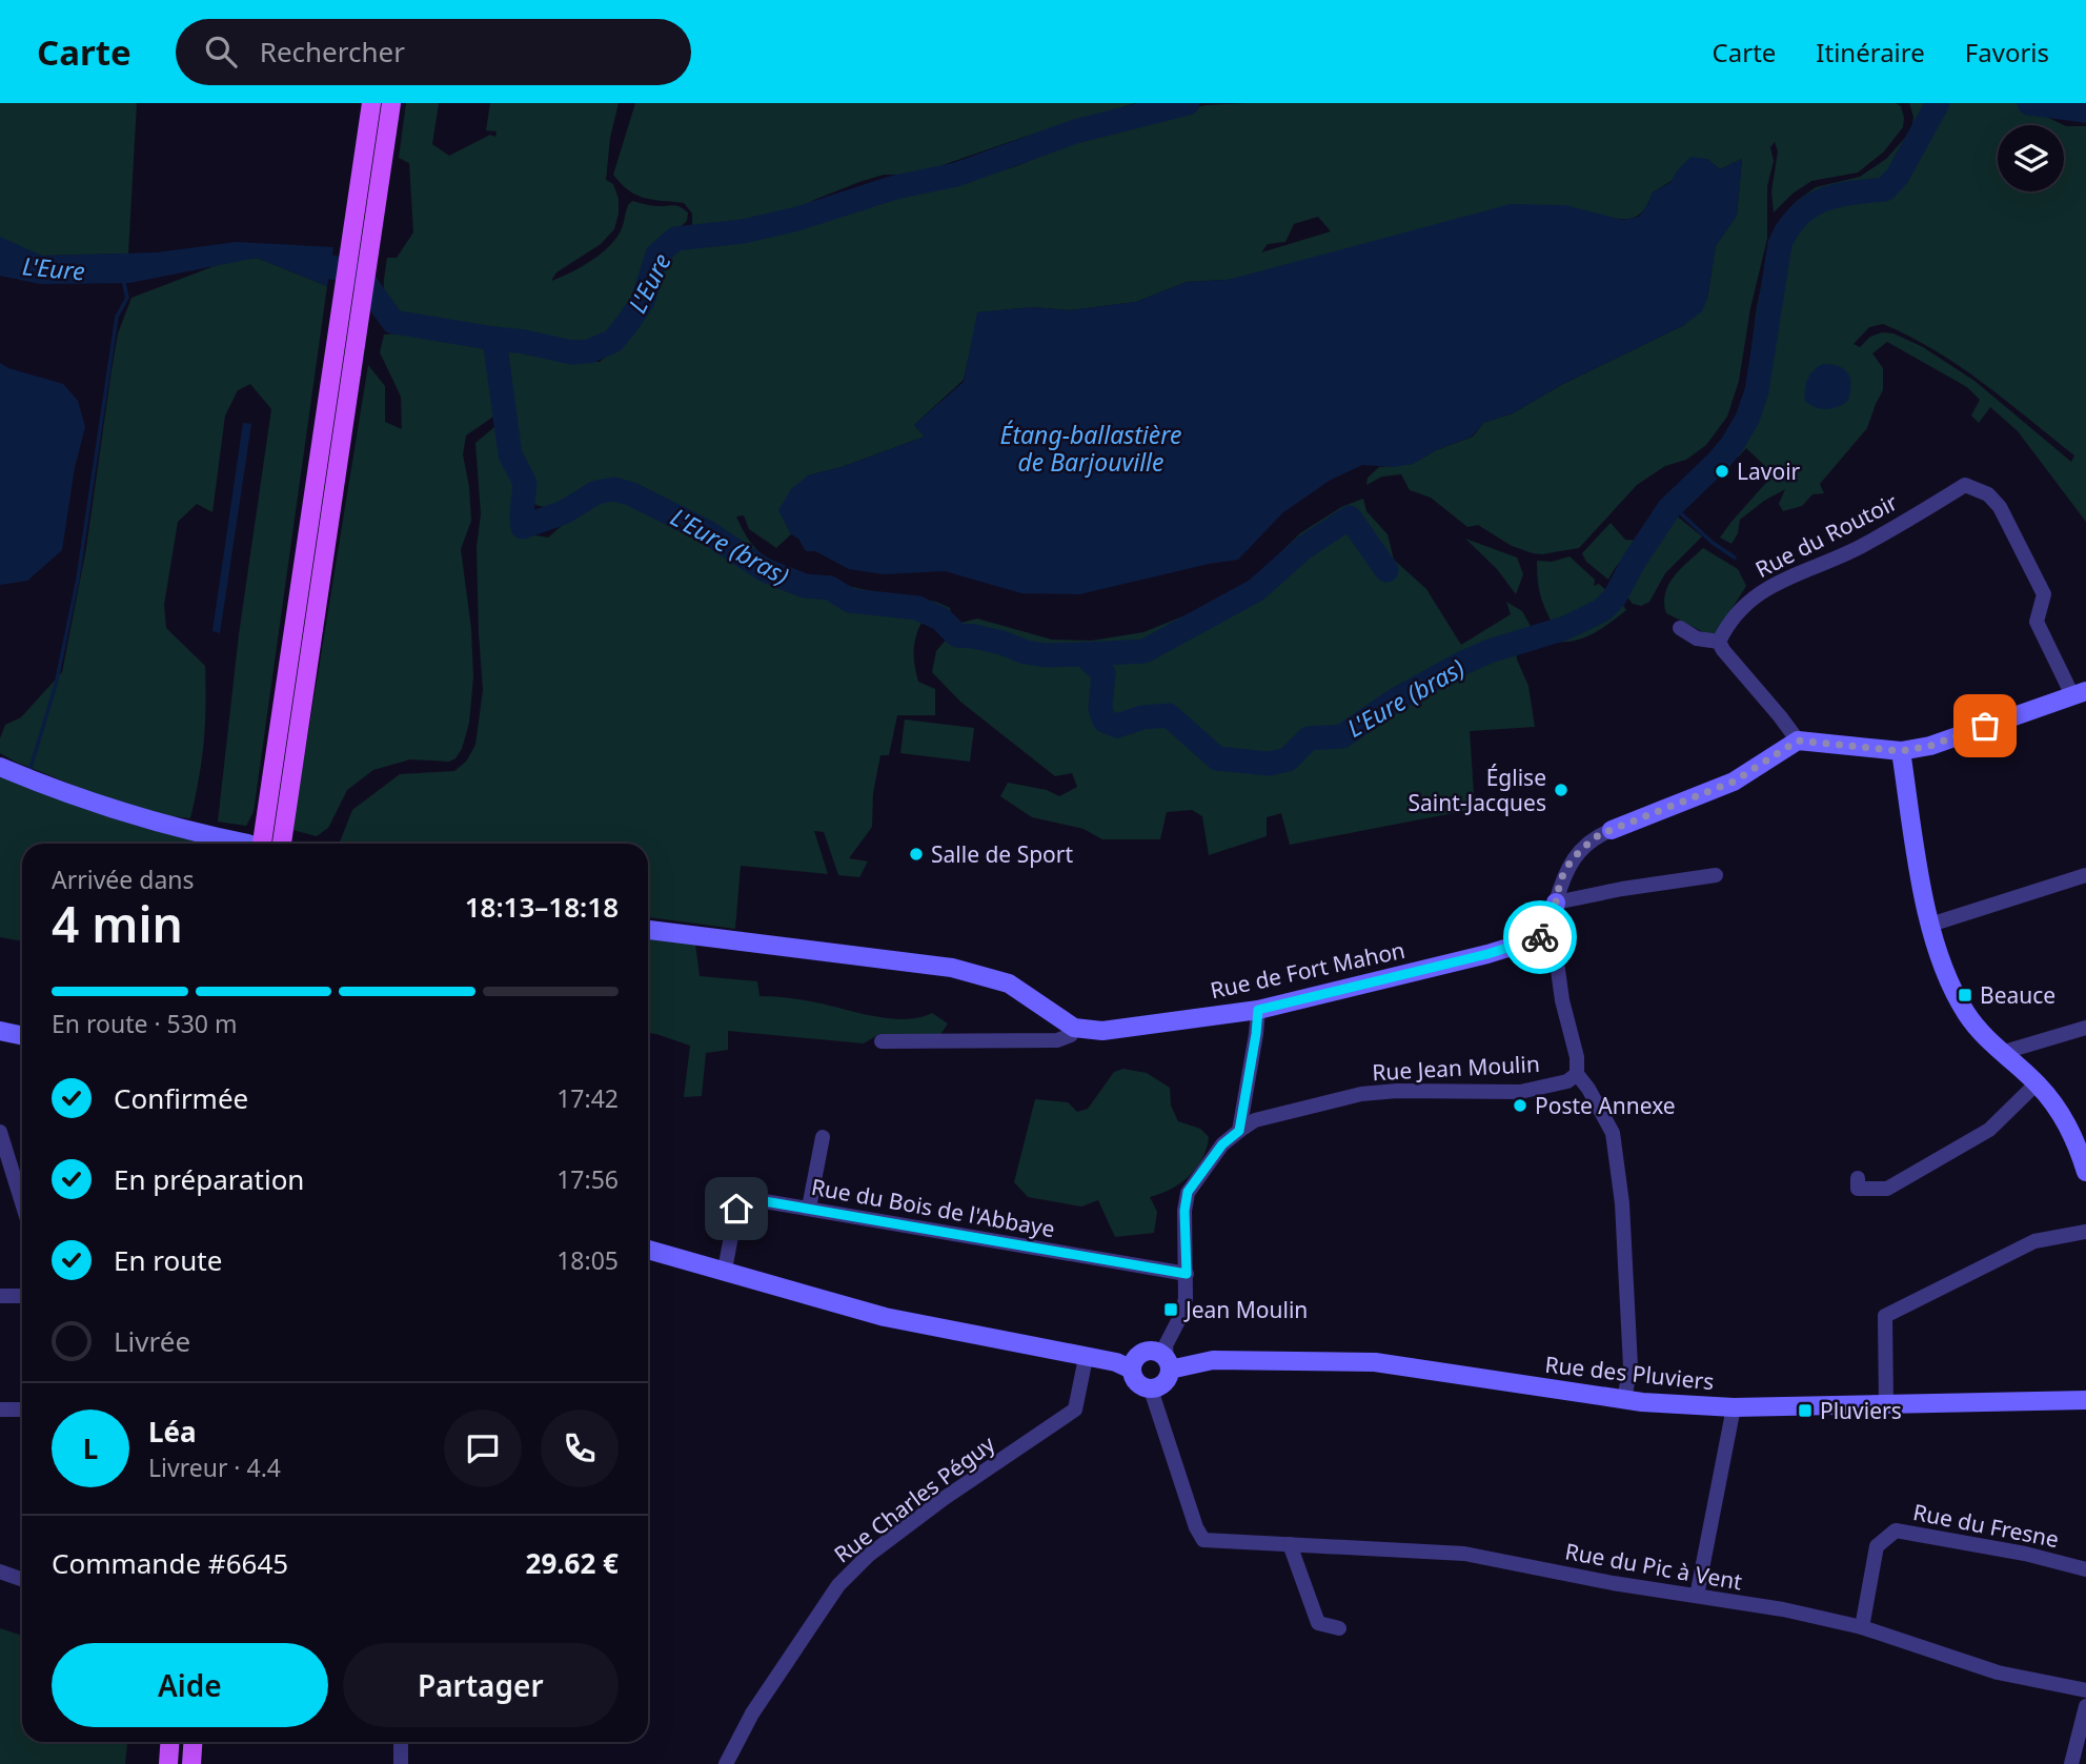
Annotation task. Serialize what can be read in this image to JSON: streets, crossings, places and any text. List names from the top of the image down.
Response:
{
  "streets": {
    "street": [
      "Rue du Routoir",
      "Rue de Fort Mahon",
      "Rue Jean Moulin",
      "Rue du Bois de l'Abbaye",
      "Rue des Pluviers",
      "Rue Charles Péguy",
      "Rue du Fresne",
      "Rue du Pic à Vent"
    ]
  },
  "crossings": [
    ["Rue Jean Moulin", "Rue du Bois de l'Abbaye"],
    ["Rue Jean Moulin", "Rue des Pluviers"],
    ["Rue Jean Moulin", "Rue du Pic à Vent"],
    ["Rue des Pluviers", "Rue du Pic à Vent"],
    ["Rue du Fresne", "Rue du Pic à Vent"]
  ],
  "water": ["L'Eure", "Étang-ballastière de Barjouville", "L'Eure (bras)"],
  "places": {
    "other": [
      "Lavoir",
      "Église Saint-Jacques",
      "Salle de Sport",
      "Poste Annexe"
    ],
    "transit": ["Beauce", "Jean Moulin", "Pluviers"]
  },
  "page": {
    "header": "Carte",
    "search": "Rechercher",
    "nav": ["Carte", "Itinéraire", "Favoris"],
    "heading": ["4 min", "Arrivée dans", "18:13–18:18"],
    "panel": [
      "Léa",
      "Livreur · 4.4",
      "Commande #6645",
      "29.62 €"
    ],
    "bar": "En route · 530 m",
    "list": [
      ["Confirmée", "17:42"],
      ["En préparation", "17:56"],
      ["En route", "18:05"],
      "Livrée"
    ],
    "round": "L",
    "buttons": ["Aide", "Partager"]
  }
}
